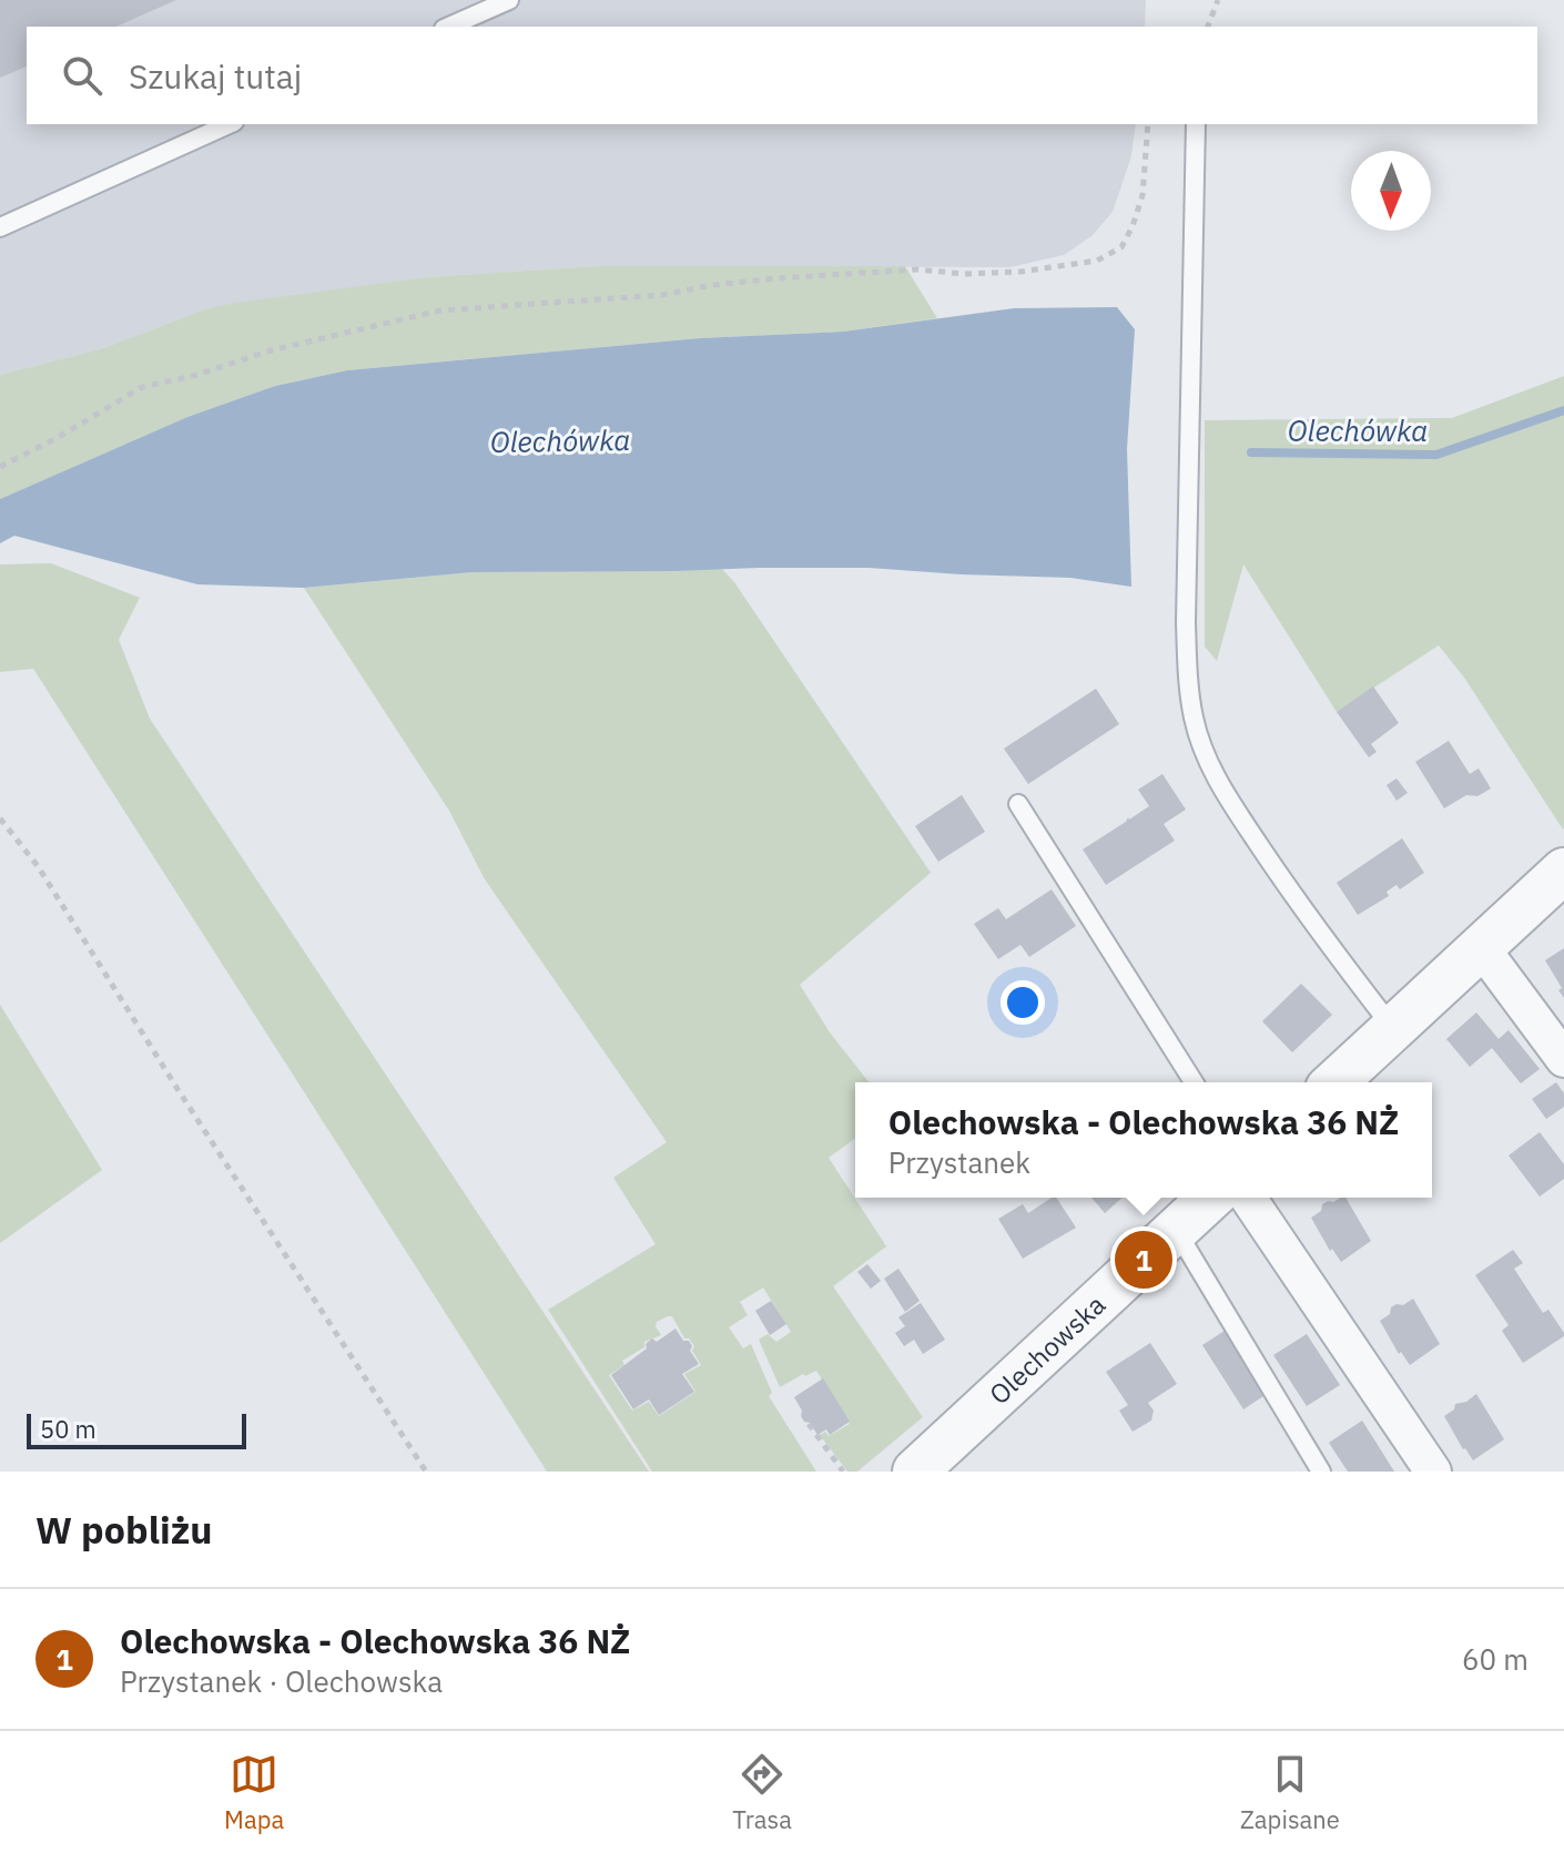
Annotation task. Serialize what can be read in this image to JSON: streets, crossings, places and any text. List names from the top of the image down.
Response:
{
  "streets": {
    "street": ["Olechowska"]
  },
  "water": ["Olechówka"],
  "scale_bar": "50 m",
  "north": "bottom",
  "page": {
    "search": "Szukaj tutaj",
    "popup": ["Olechowska - Olechowska 36 NŻ", "Przystanek"],
    "pins": "1",
    "scale": "50 m",
    "heading": "W pobliżu",
    "list": [
      {
        "mark": "1",
        "name": "Olechowska - Olechowska 36 NŻ",
        "note": "Przystanek · Olechowska",
        "value": "60 m"
      }
    ],
    "nav": ["Mapa", "Trasa", "Zapisane"]
  }
}
